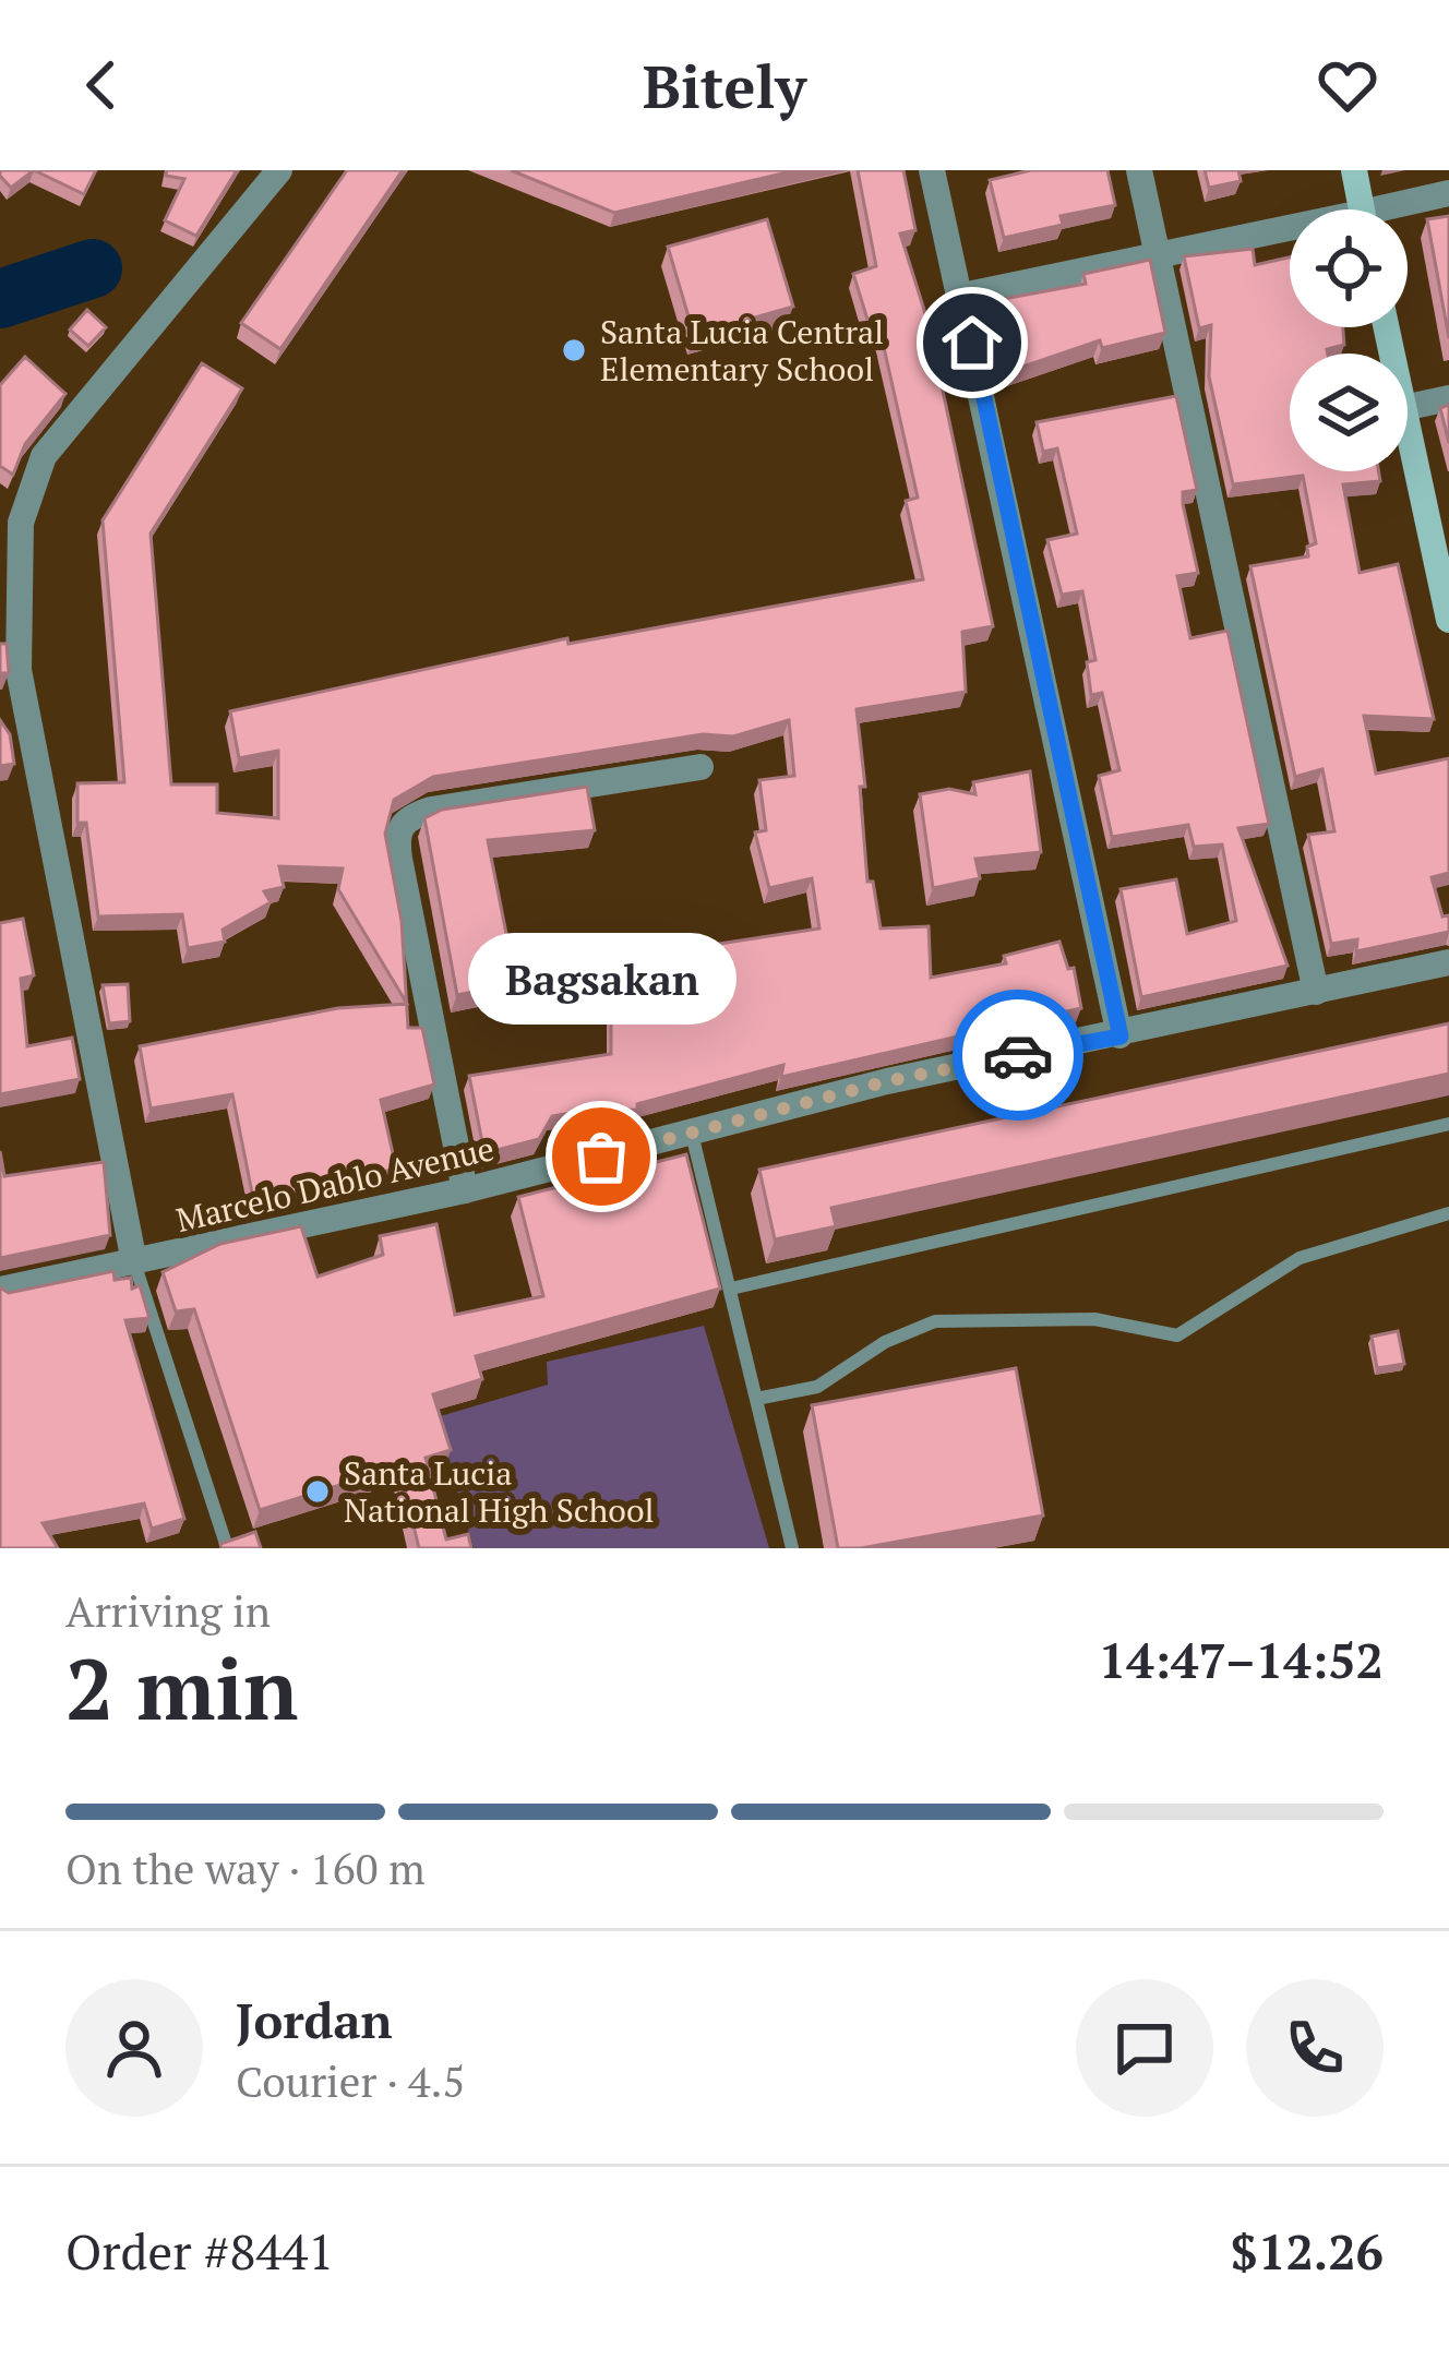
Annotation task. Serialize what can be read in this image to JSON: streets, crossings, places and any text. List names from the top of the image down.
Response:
{
  "streets": {
    "street": ["Marcelo Dablo Avenue"]
  },
  "places": ["Santa Lucia Central Elementary School", "Bagsakan", "Santa Lucia National High School"],
  "page": {
    "header": "Bitely",
    "bubble": "Bagsakan",
    "heading": ["2 min", "Arriving in", "14:47–14:52"],
    "panel": [
      "Jordan",
      "Courier · 4.5",
      "Order #8441",
      "$12.26"
    ],
    "bar": "On the way · 160 m"
  }
}
